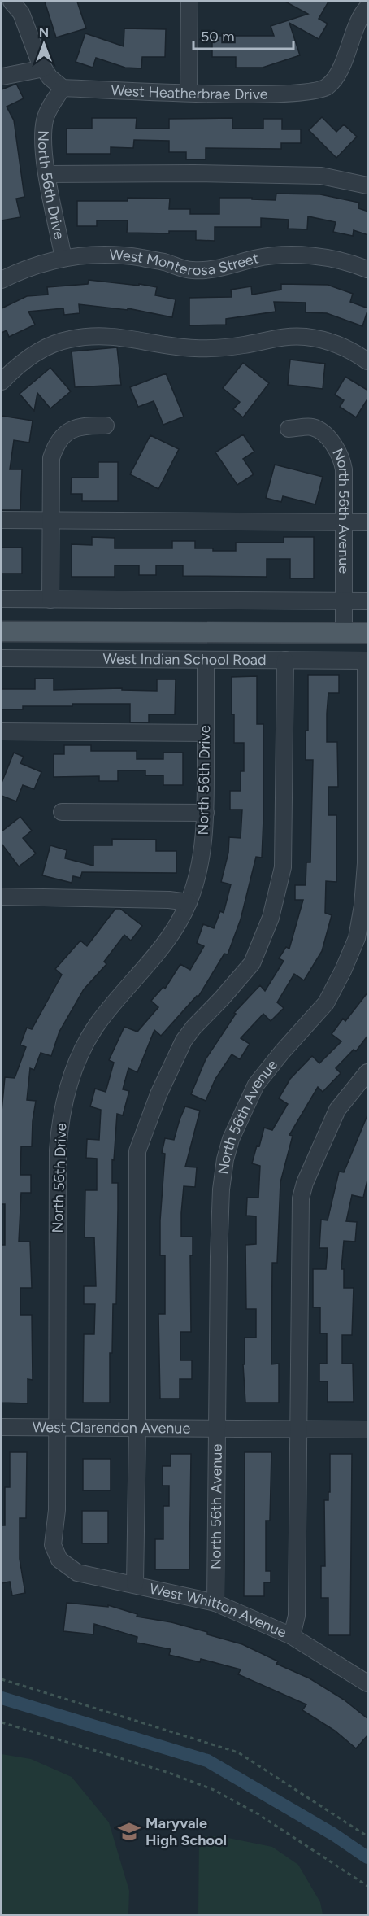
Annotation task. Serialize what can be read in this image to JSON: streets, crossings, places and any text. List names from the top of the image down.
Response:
{
  "streets": {
    "main road": ["West Indian School Road"],
    "street": [
      "West Heatherbrae Drive",
      "North 56th Drive",
      "West Monterosa Street",
      "North 56th Avenue",
      "West Clarendon Avenue",
      "West Whitton Avenue"
    ]
  },
  "crossings": [
    ["West Heatherbrae Drive", "North 56th Drive"],
    ["North 56th Drive", "West Monterosa Street"],
    ["North 56th Drive", "West Indian School Road"],
    ["North 56th Drive", "West Clarendon Avenue"],
    ["North 56th Drive", "West Whitton Avenue"],
    ["North 56th Avenue", "West Indian School Road"],
    ["North 56th Avenue", "West Clarendon Avenue"],
    ["North 56th Avenue", "West Whitton Avenue"]
  ],
  "places": {
    "school or university": ["Maryvale High School"]
  },
  "scale_bar": "50 m",
  "north": "top"
}
